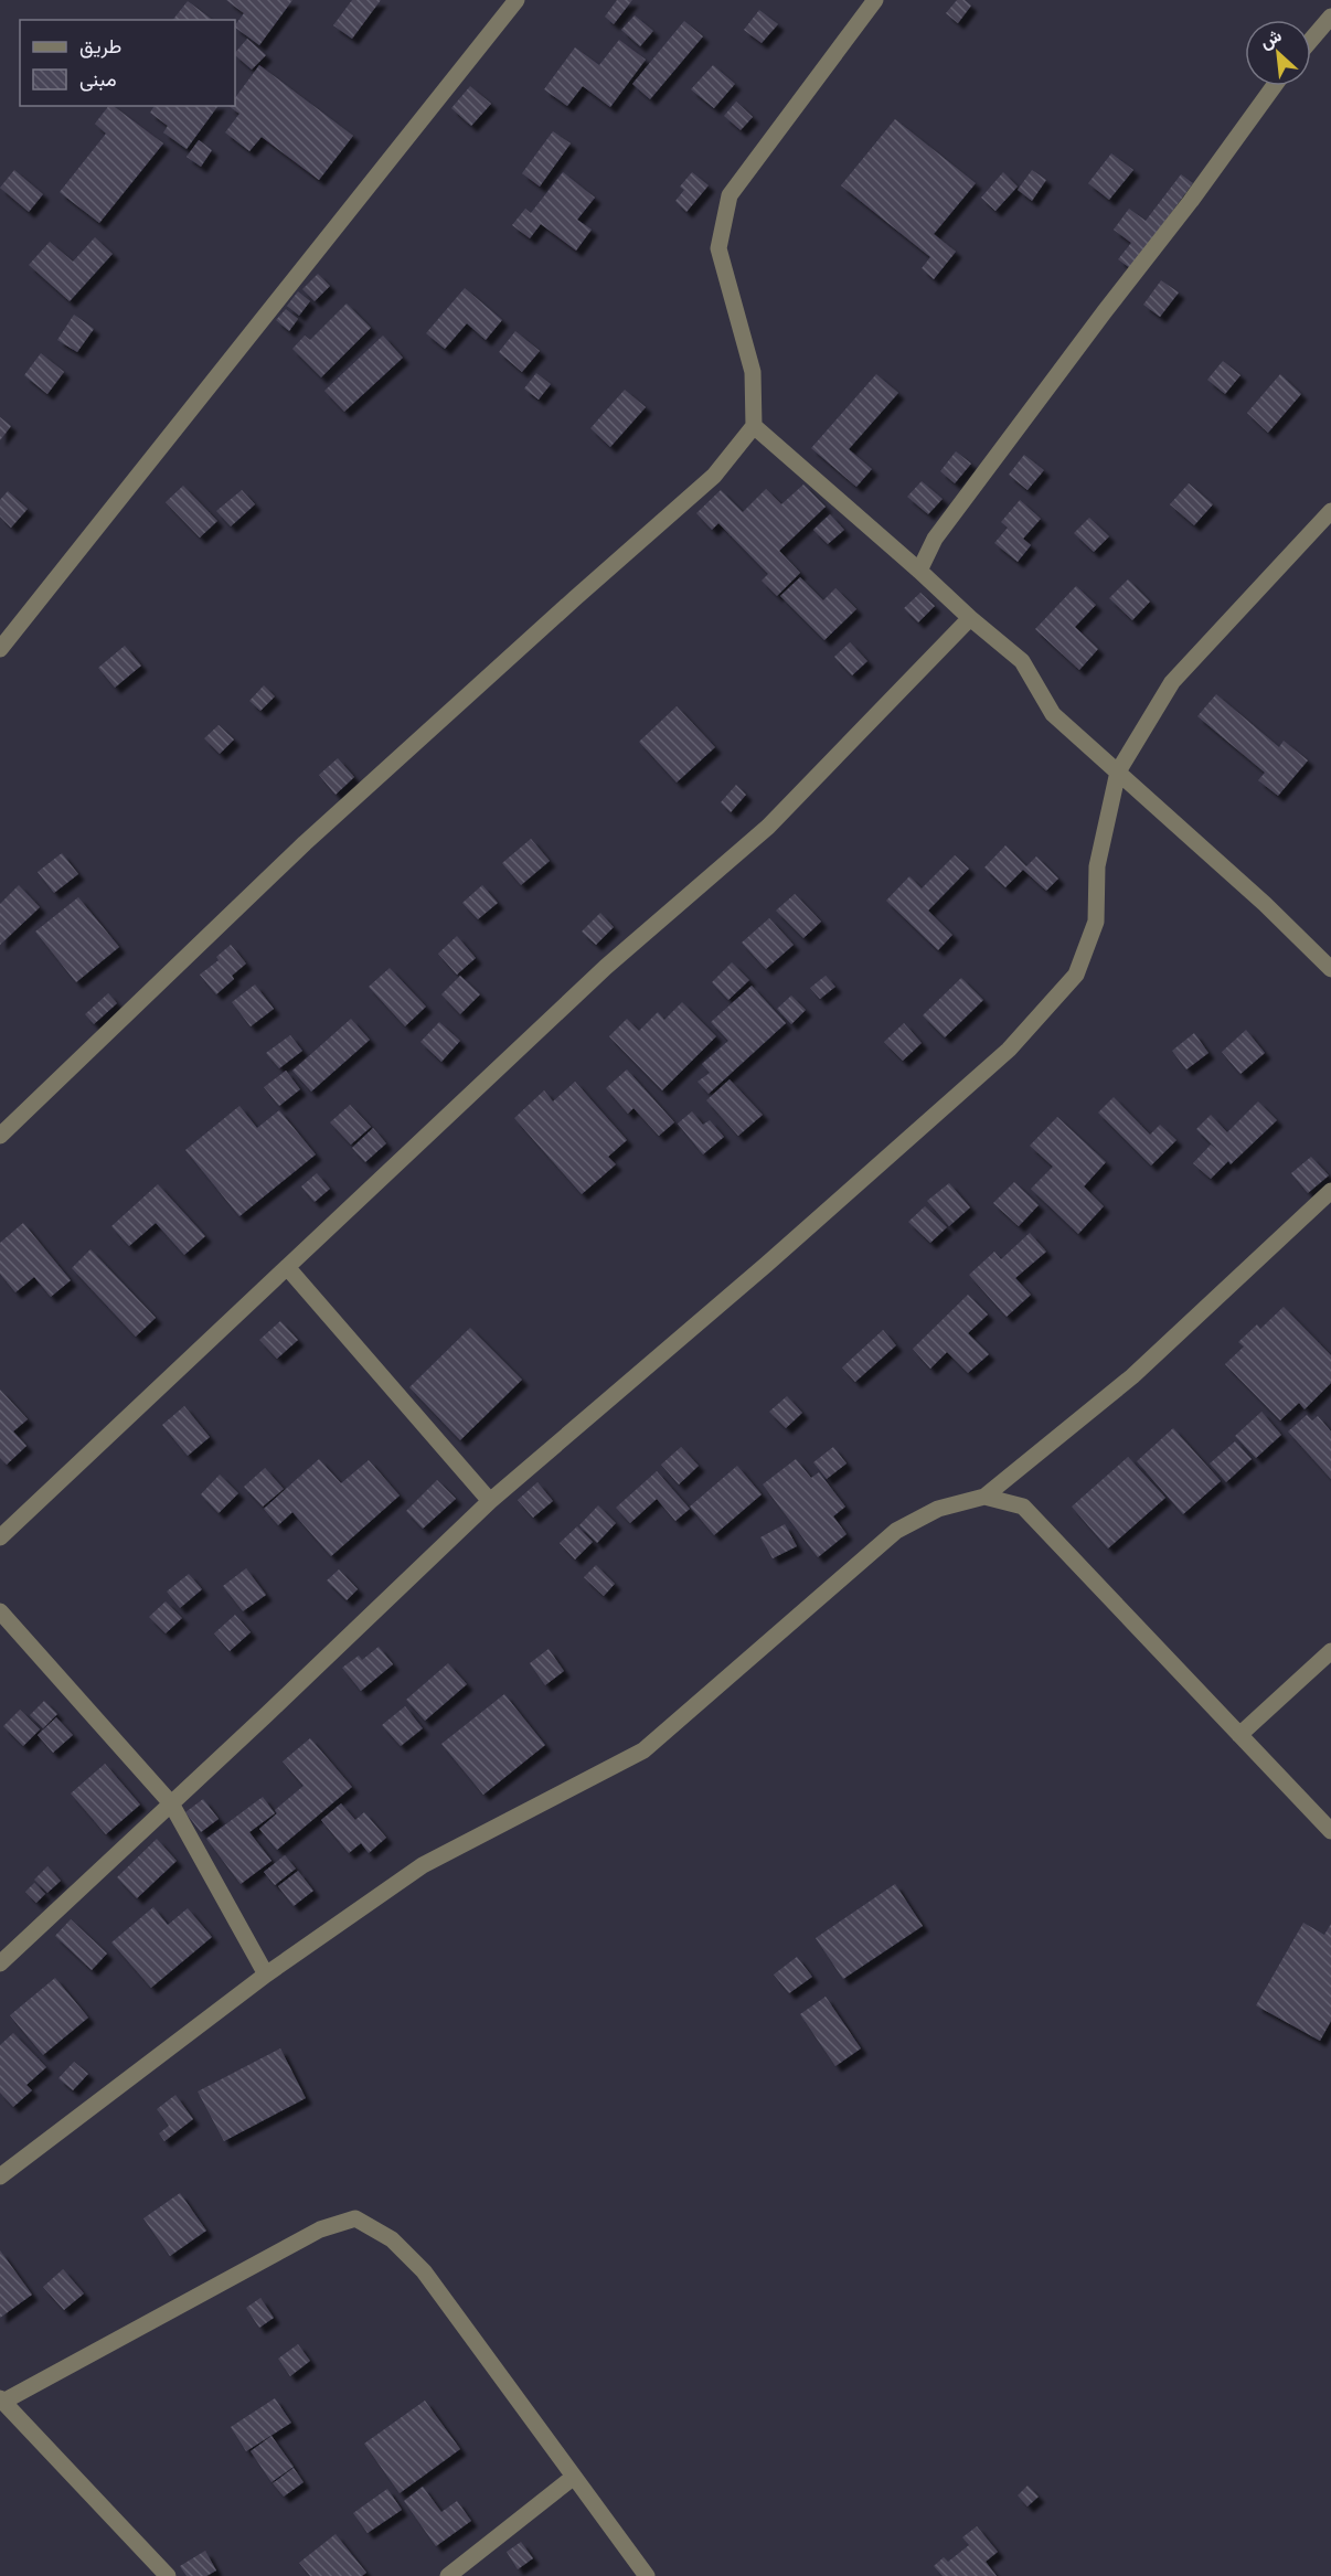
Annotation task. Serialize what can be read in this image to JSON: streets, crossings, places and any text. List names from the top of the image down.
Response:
{
  "legend": ["طريق", "مبنى"],
  "north": "top left"
}
